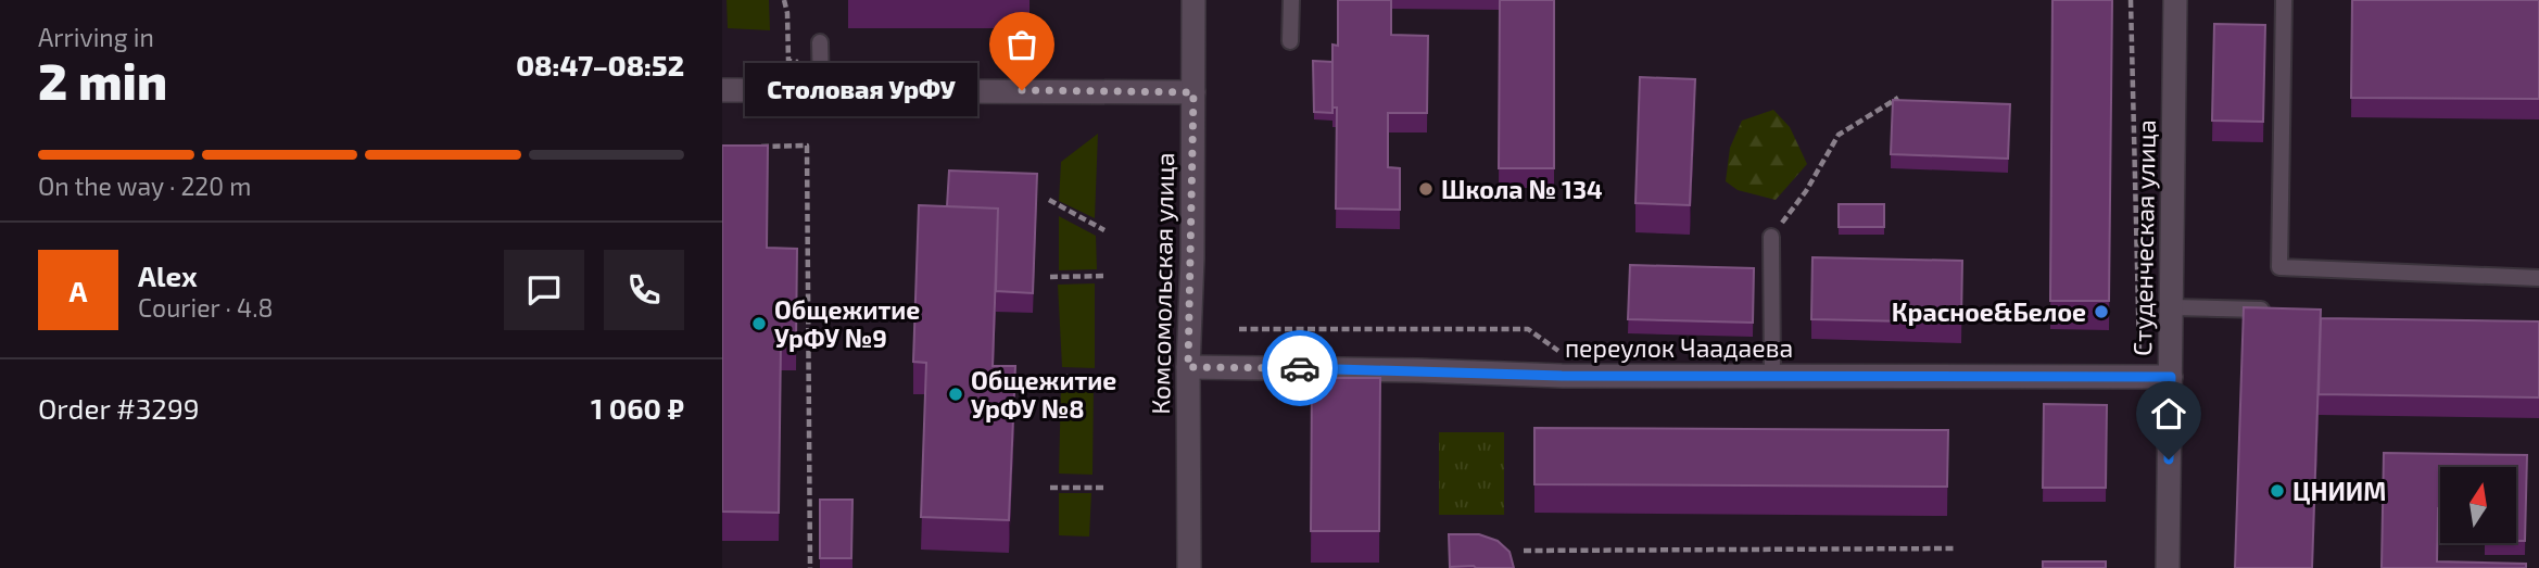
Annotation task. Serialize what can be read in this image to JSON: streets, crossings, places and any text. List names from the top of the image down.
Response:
{
  "streets": {
    "street": ["Студенческая улица", "Комсомольская улица", "переулок Чаадаева"]
  },
  "crossings": [
    ["Студенческая улица", "переулок Чаадаева"],
    ["Комсомольская улица", "переулок Чаадаева"]
  ],
  "places": [
    "Столовая УрФУ",
    "Школа № 134",
    "Красное&Белое",
    "Общежитие УрФУ №9",
    "Общежитие УрФУ №8",
    "ЦНИИМ"
  ],
  "north": "top",
  "page": {
    "heading": ["2 min", "Arriving in", "08:47–08:52"],
    "panel": [
      "Alex",
      "Courier · 4.8",
      "Order #3299",
      "1 060 ₽"
    ],
    "bubble": "Столовая УрФУ",
    "bar": "On the way · 220 m",
    "round": "A"
  }
}
